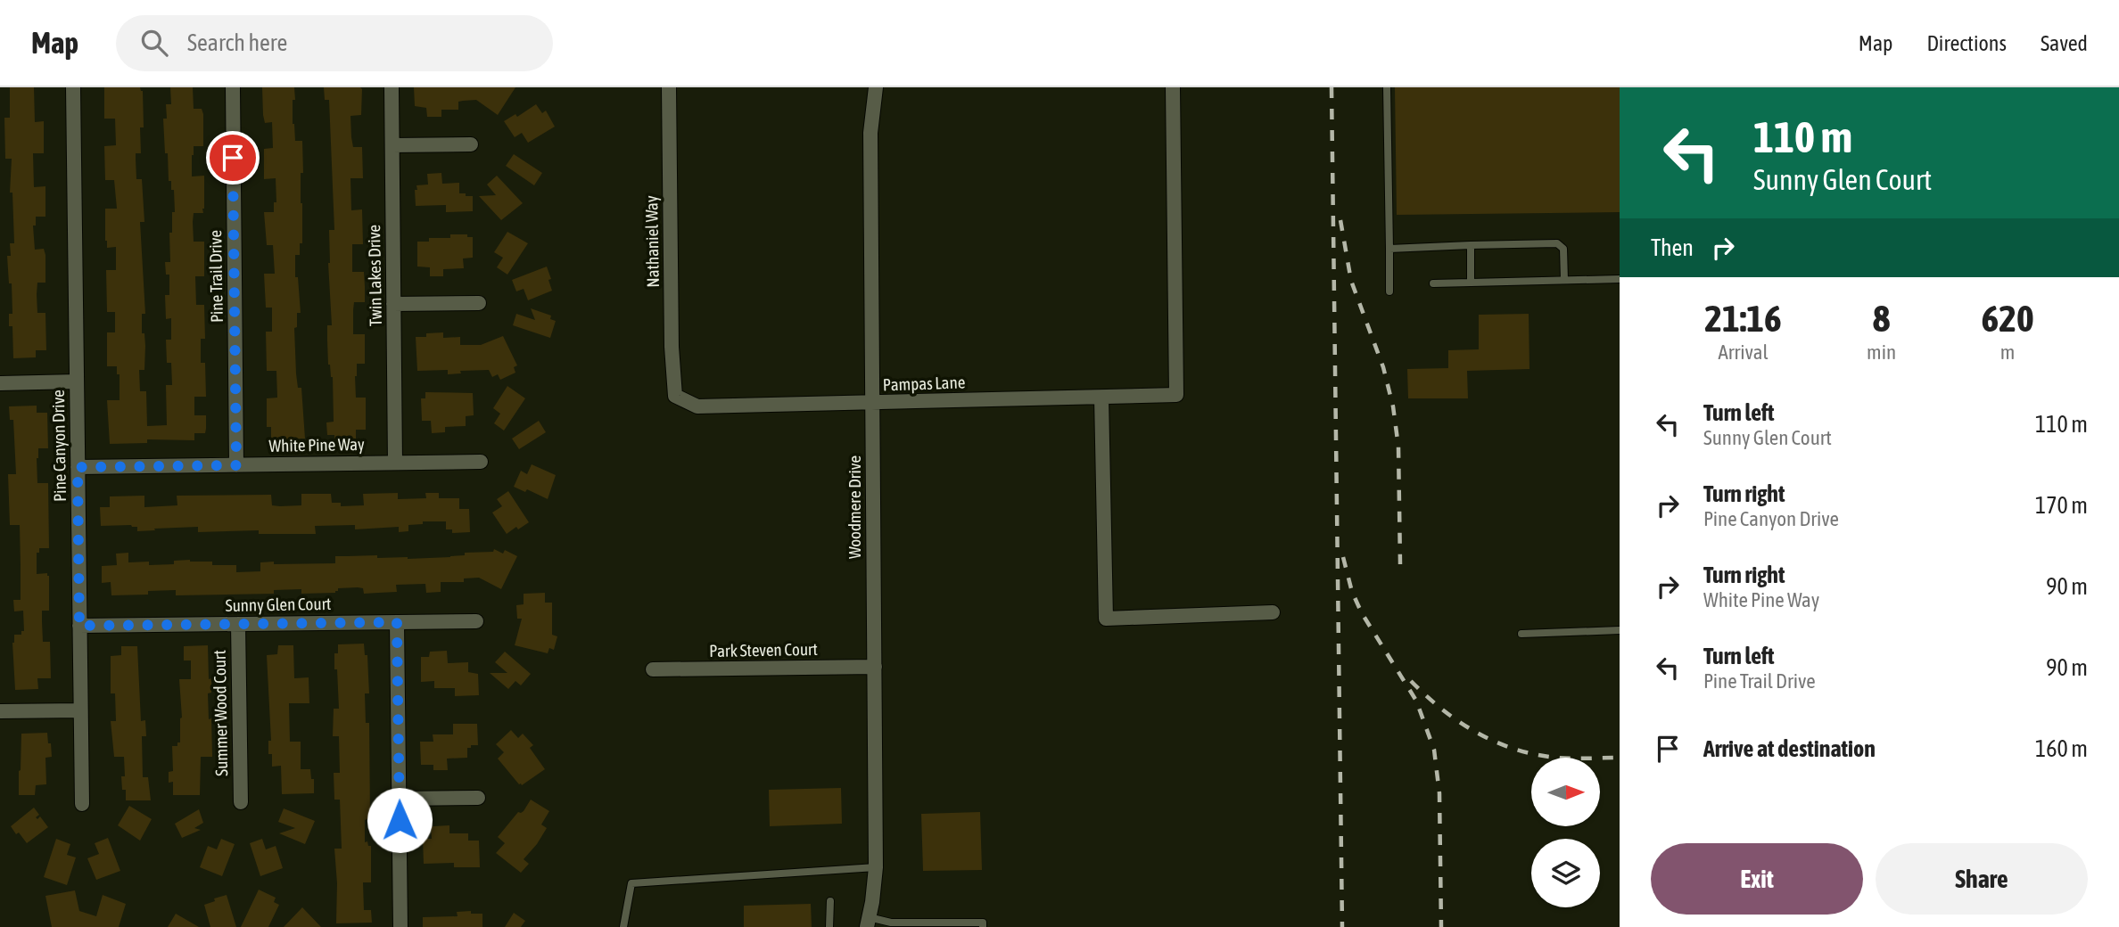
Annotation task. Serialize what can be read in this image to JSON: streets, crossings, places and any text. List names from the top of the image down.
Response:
{
  "streets": {
    "street": [
      "Nathaniel Way",
      "Twin Lakes Drive",
      "Pine Trail Drive",
      "Pampas Lane",
      "White Pine Way",
      "Pine Canyon Drive",
      "Woodmere Drive",
      "Sunny Glen Court",
      "Park Steven Court",
      "Summer Wood Court"
    ]
  },
  "crossings": [
    ["Nathaniel Way", "Pampas Lane"],
    ["Twin Lakes Drive", "White Pine Way"],
    ["Pine Trail Drive", "White Pine Way"],
    ["Pampas Lane", "Woodmere Drive"],
    ["White Pine Way", "Pine Canyon Drive"],
    ["Pine Canyon Drive", "Sunny Glen Court"],
    ["Woodmere Drive", "Park Steven Court"],
    ["Sunny Glen Court", "Summer Wood Court"]
  ],
  "north": "right",
  "page": {
    "header": "Map",
    "search": "Search here",
    "nav": ["Map", "Directions", "Saved"],
    "turn": ["110 m", "Sunny Glen Court"],
    "then": "Then",
    "eta": [
      "21:16",
      "Arrival",
      "8",
      "min",
      "620",
      "m"
    ],
    "list": [
      {
        "name": "Turn left",
        "note": "Sunny Glen Court",
        "value": "110 m"
      },
      {
        "name": "Turn right",
        "note": "Pine Canyon Drive",
        "value": "170 m"
      },
      {
        "name": "Turn right",
        "note": "White Pine Way",
        "value": "90 m"
      },
      {
        "name": "Turn left",
        "note": "Pine Trail Drive",
        "value": "90 m"
      },
      {
        "name": "Arrive at destination",
        "value": "160 m"
      }
    ],
    "buttons": ["Exit", "Share"]
  }
}
